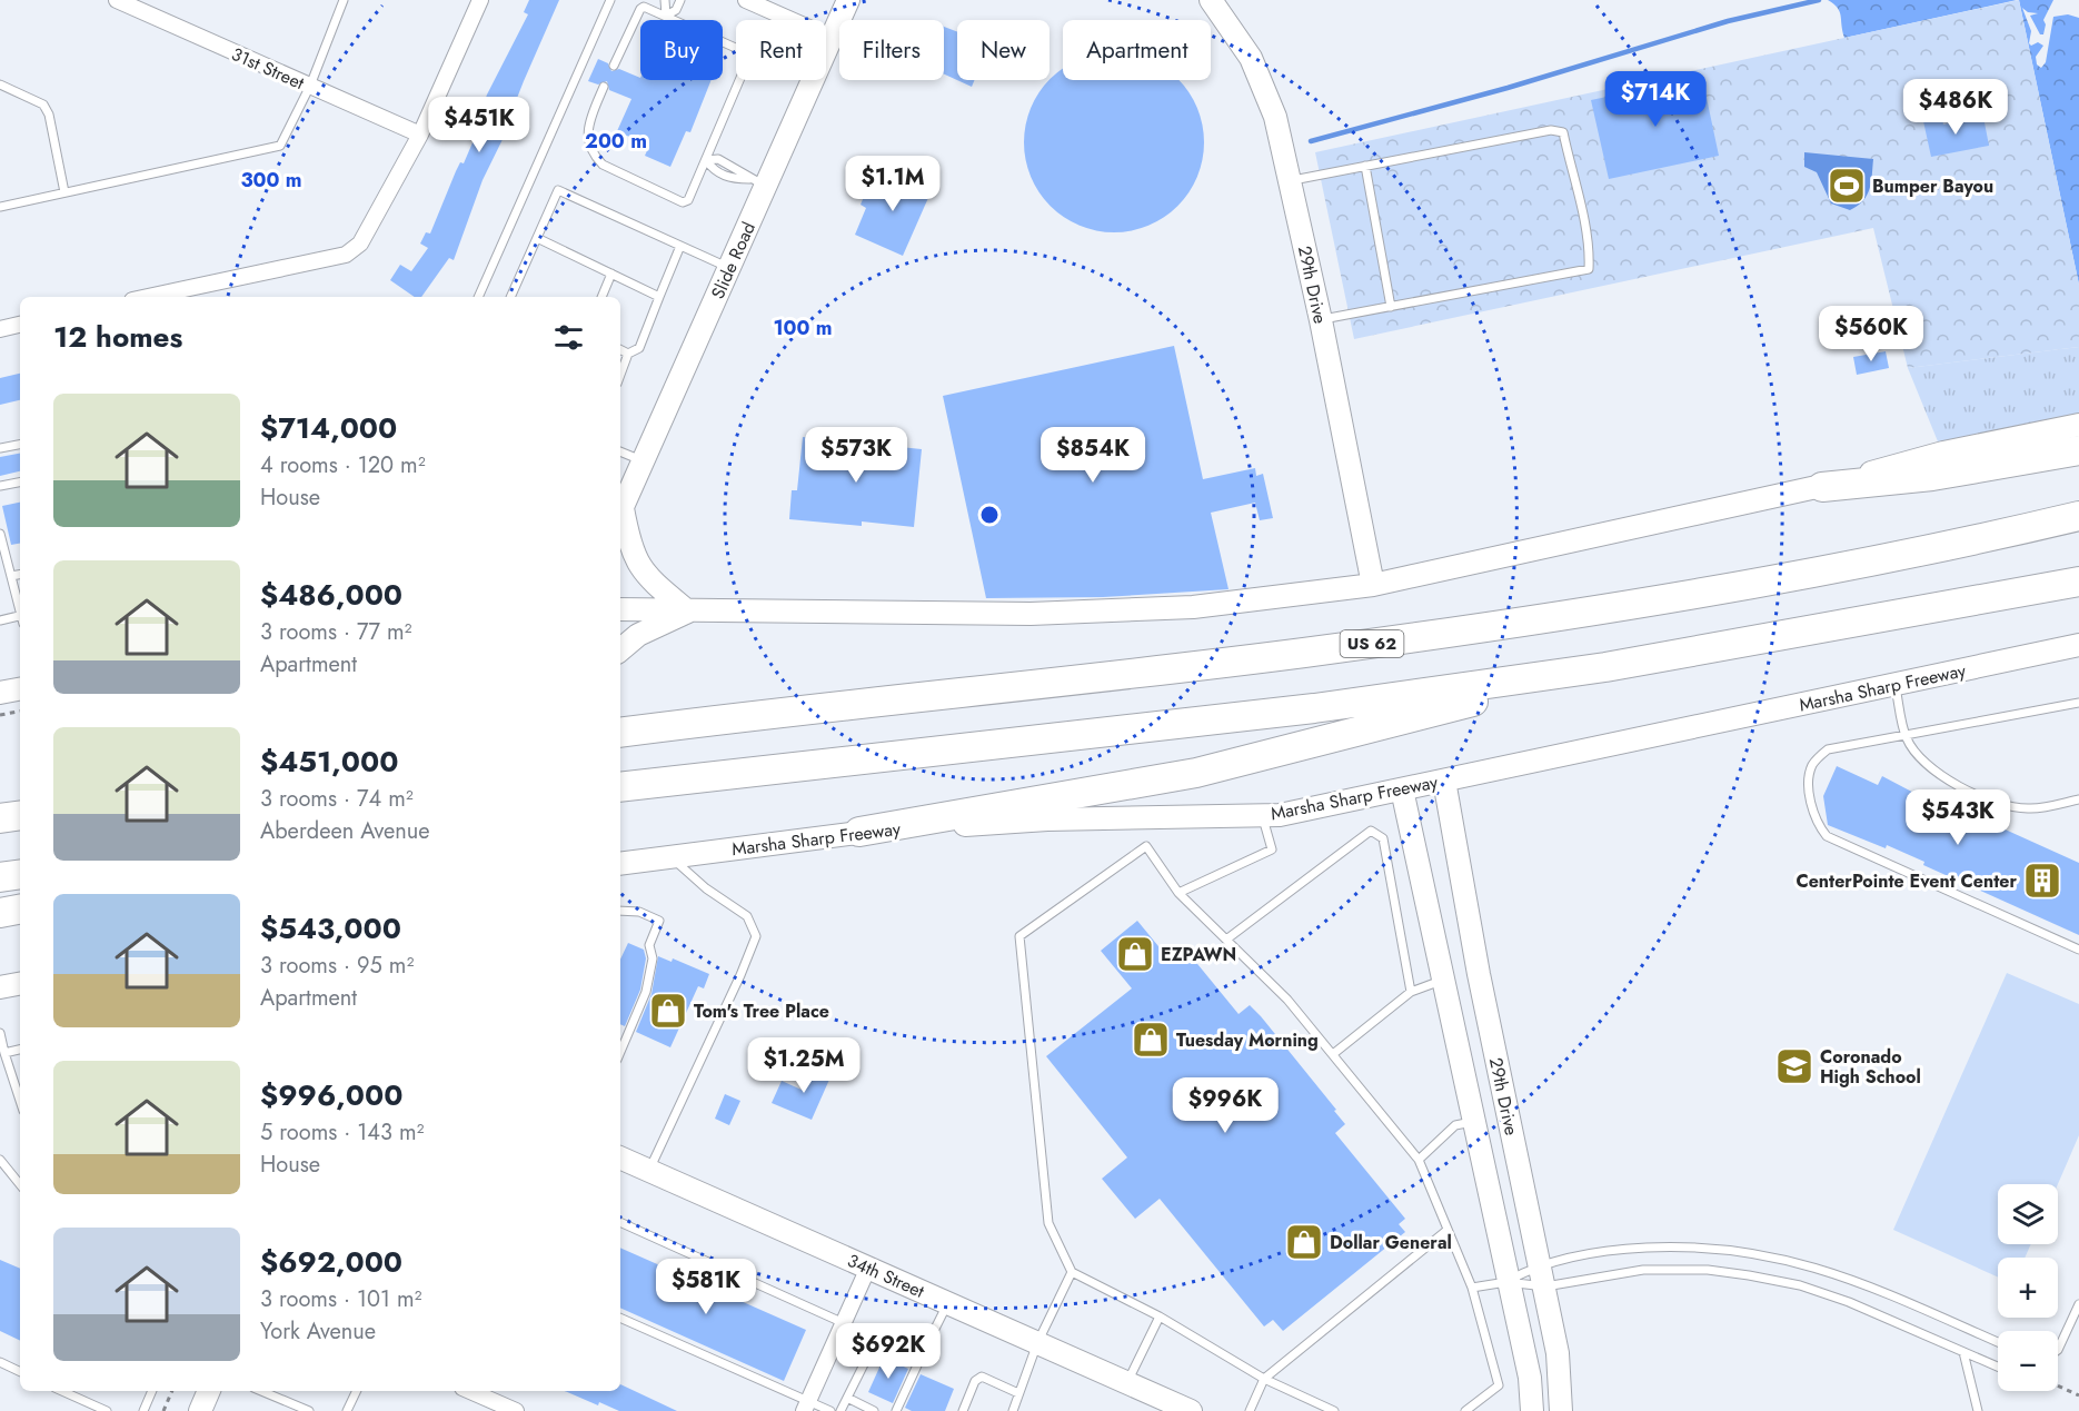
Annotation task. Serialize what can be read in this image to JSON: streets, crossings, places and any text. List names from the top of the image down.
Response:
{
  "streets": {
    "highway": ["US 62"],
    "main road": [
      "Slide Road",
      "29th Drive",
      "Marsha Sharp Freeway",
      "34th Street"
    ],
    "street": ["31st Street"]
  },
  "crossings": [
    ["29th Drive", "Marsha Sharp Freeway"]
  ],
  "places": {
    "sports": ["Bumper Bayou"],
    "building": ["CenterPointe Event Center"],
    "shop": [
      "EZPAWN",
      "Tom's Tree Place",
      "Tuesday Morning",
      "Dollar General"
    ],
    "school or university": ["Coronado High School"]
  },
  "page": {
    "chip": [
      "Buy",
      "Rent",
      "Filters",
      "New",
      "Apartment"
    ],
    "price": [
      "$714K",
      "$486K",
      "$451K",
      "$1.1M",
      "$560K",
      "$573K",
      "$854K",
      "$543K",
      "$1.25M",
      "$996K",
      "$581K",
      "$692K"
    ],
    "heading": "12 homes",
    "list": [
      {
        "name": "$714,000",
        "note": "4 rooms · 120 m² · House"
      },
      {
        "name": "$486,000",
        "note": "3 rooms · 77 m² · Apartment"
      },
      {
        "name": "$451,000",
        "note": "3 rooms · 74 m² · Aberdeen Avenue"
      },
      {
        "name": "$543,000",
        "note": "3 rooms · 95 m² · Apartment"
      },
      {
        "name": "$996,000",
        "note": "5 rooms · 143 m² · House"
      },
      {
        "name": "$692,000",
        "note": "3 rooms · 101 m² · York Avenue"
      }
    ],
    "map_buttons": ["+", "−"]
  },
  "rings": ["200 m", "300 m", "100 m"]
}
